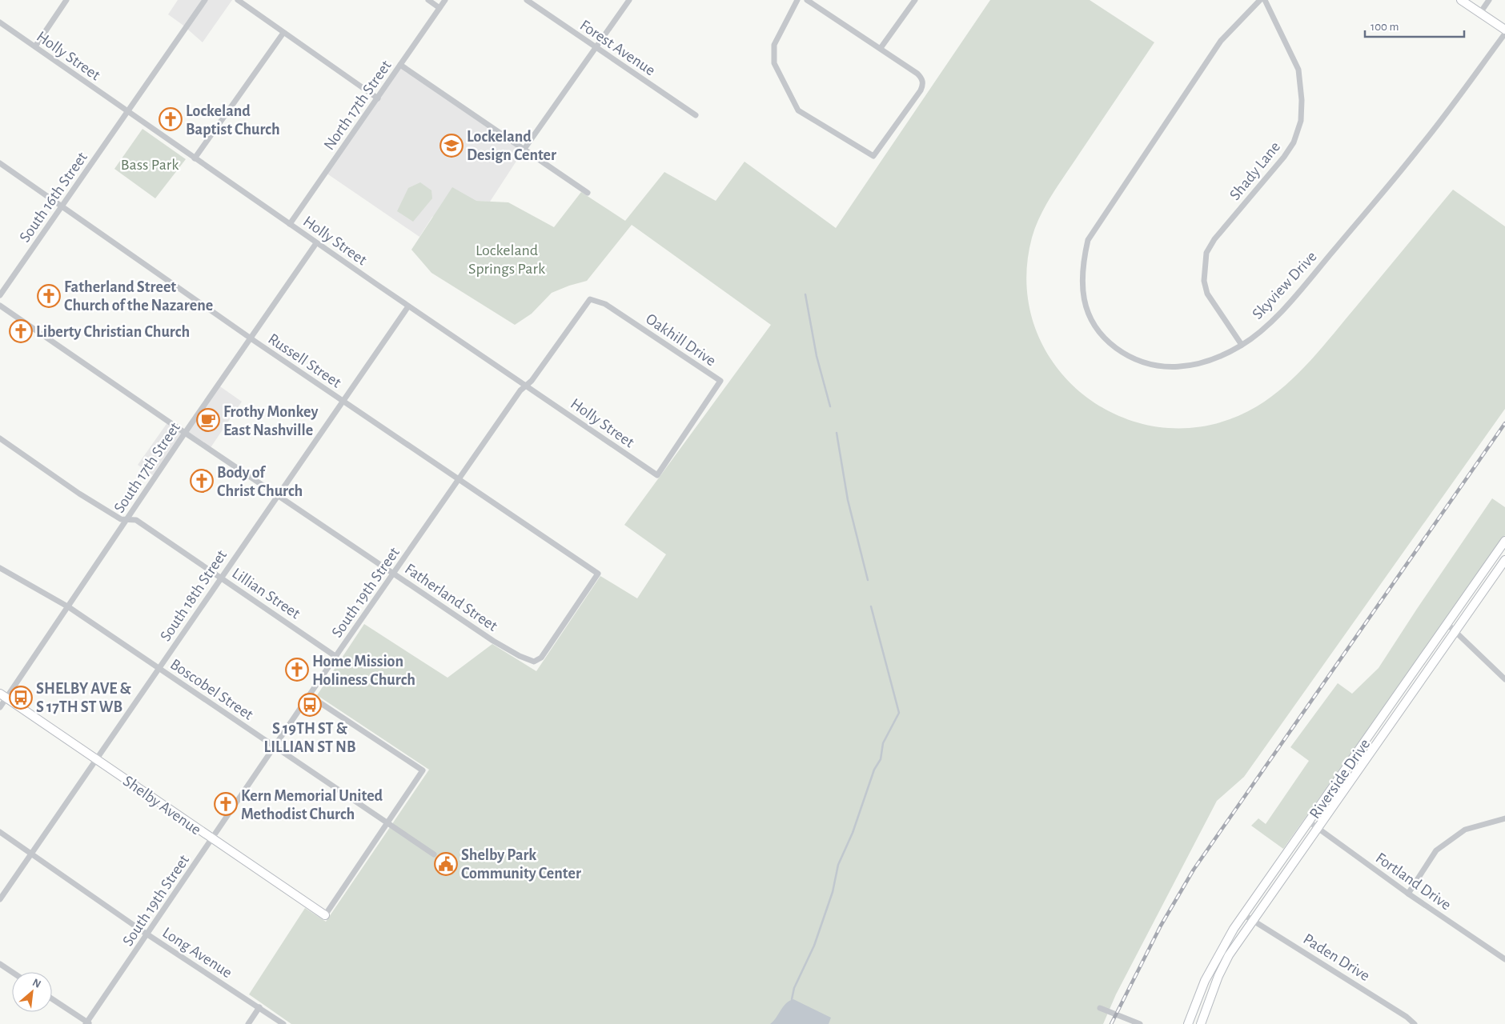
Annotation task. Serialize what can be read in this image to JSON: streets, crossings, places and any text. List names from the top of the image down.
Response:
{
  "streets": {
    "street": [
      "Forest Avenue",
      "Holly Street",
      "North 17th Street",
      "Shady Lane",
      "South 16th Street",
      "Skyview Drive",
      "Oakhill Drive",
      "Russell Street",
      "South 17th Street",
      "South 19th Street",
      "Lillian Street",
      "South 18th Street",
      "Fatherland Street",
      "Boscobel Street",
      "Riverside Drive",
      "Shelby Avenue",
      "Fortland Drive",
      "Long Avenue",
      "Paden Drive"
    ]
  },
  "crossings": [
    ["Holly Street", "North 17th Street"],
    ["Holly Street", "South 16th Street"],
    ["Holly Street", "Oakhill Drive"],
    ["Holly Street", "South 17th Street"],
    ["Holly Street", "South 19th Street"],
    ["Holly Street", "South 18th Street"],
    ["Shady Lane", "Skyview Drive"],
    ["South 16th Street", "Russell Street"],
    ["Oakhill Drive", "South 19th Street"],
    ["Russell Street", "South 17th Street"],
    ["Russell Street", "South 19th Street"],
    ["Russell Street", "South 18th Street"],
    ["Russell Street", "Fatherland Street"],
    ["South 17th Street", "Lillian Street"],
    ["South 17th Street", "Fatherland Street"],
    ["South 17th Street", "Boscobel Street"],
    ["South 17th Street", "Shelby Avenue"],
    ["South 19th Street", "Lillian Street"],
    ["South 19th Street", "Fatherland Street"],
    ["South 19th Street", "Boscobel Street"],
    ["South 19th Street", "Shelby Avenue"],
    ["South 19th Street", "Long Avenue"],
    ["Lillian Street", "South 18th Street"],
    ["South 18th Street", "Fatherland Street"],
    ["South 18th Street", "Boscobel Street"],
    ["South 18th Street", "Shelby Avenue"],
    ["South 18th Street", "Long Avenue"],
    ["Riverside Drive", "Fortland Drive"],
    ["Riverside Drive", "Paden Drive"]
  ],
  "parks": ["Bass Park", "Lockeland Springs Park"],
  "places": {
    "church": [
      "Lockeland Baptist Church",
      "Fatherland Street Church of the Nazarene",
      "Liberty Christian Church",
      "Body of Christ Church",
      "Home Mission Holiness Church",
      "Kern Memorial United Methodist Church"
    ],
    "school or university": ["Lockeland Design Center"],
    "cafe": ["Frothy Monkey East Nashville"],
    "bus stop": ["SHELBY AVE & S 17TH ST WB", "S 19TH ST & LILLIAN ST NB"],
    "public building": ["Shelby Park Community Center"]
  },
  "scale_bar": "100 m",
  "north": "top right"
}
